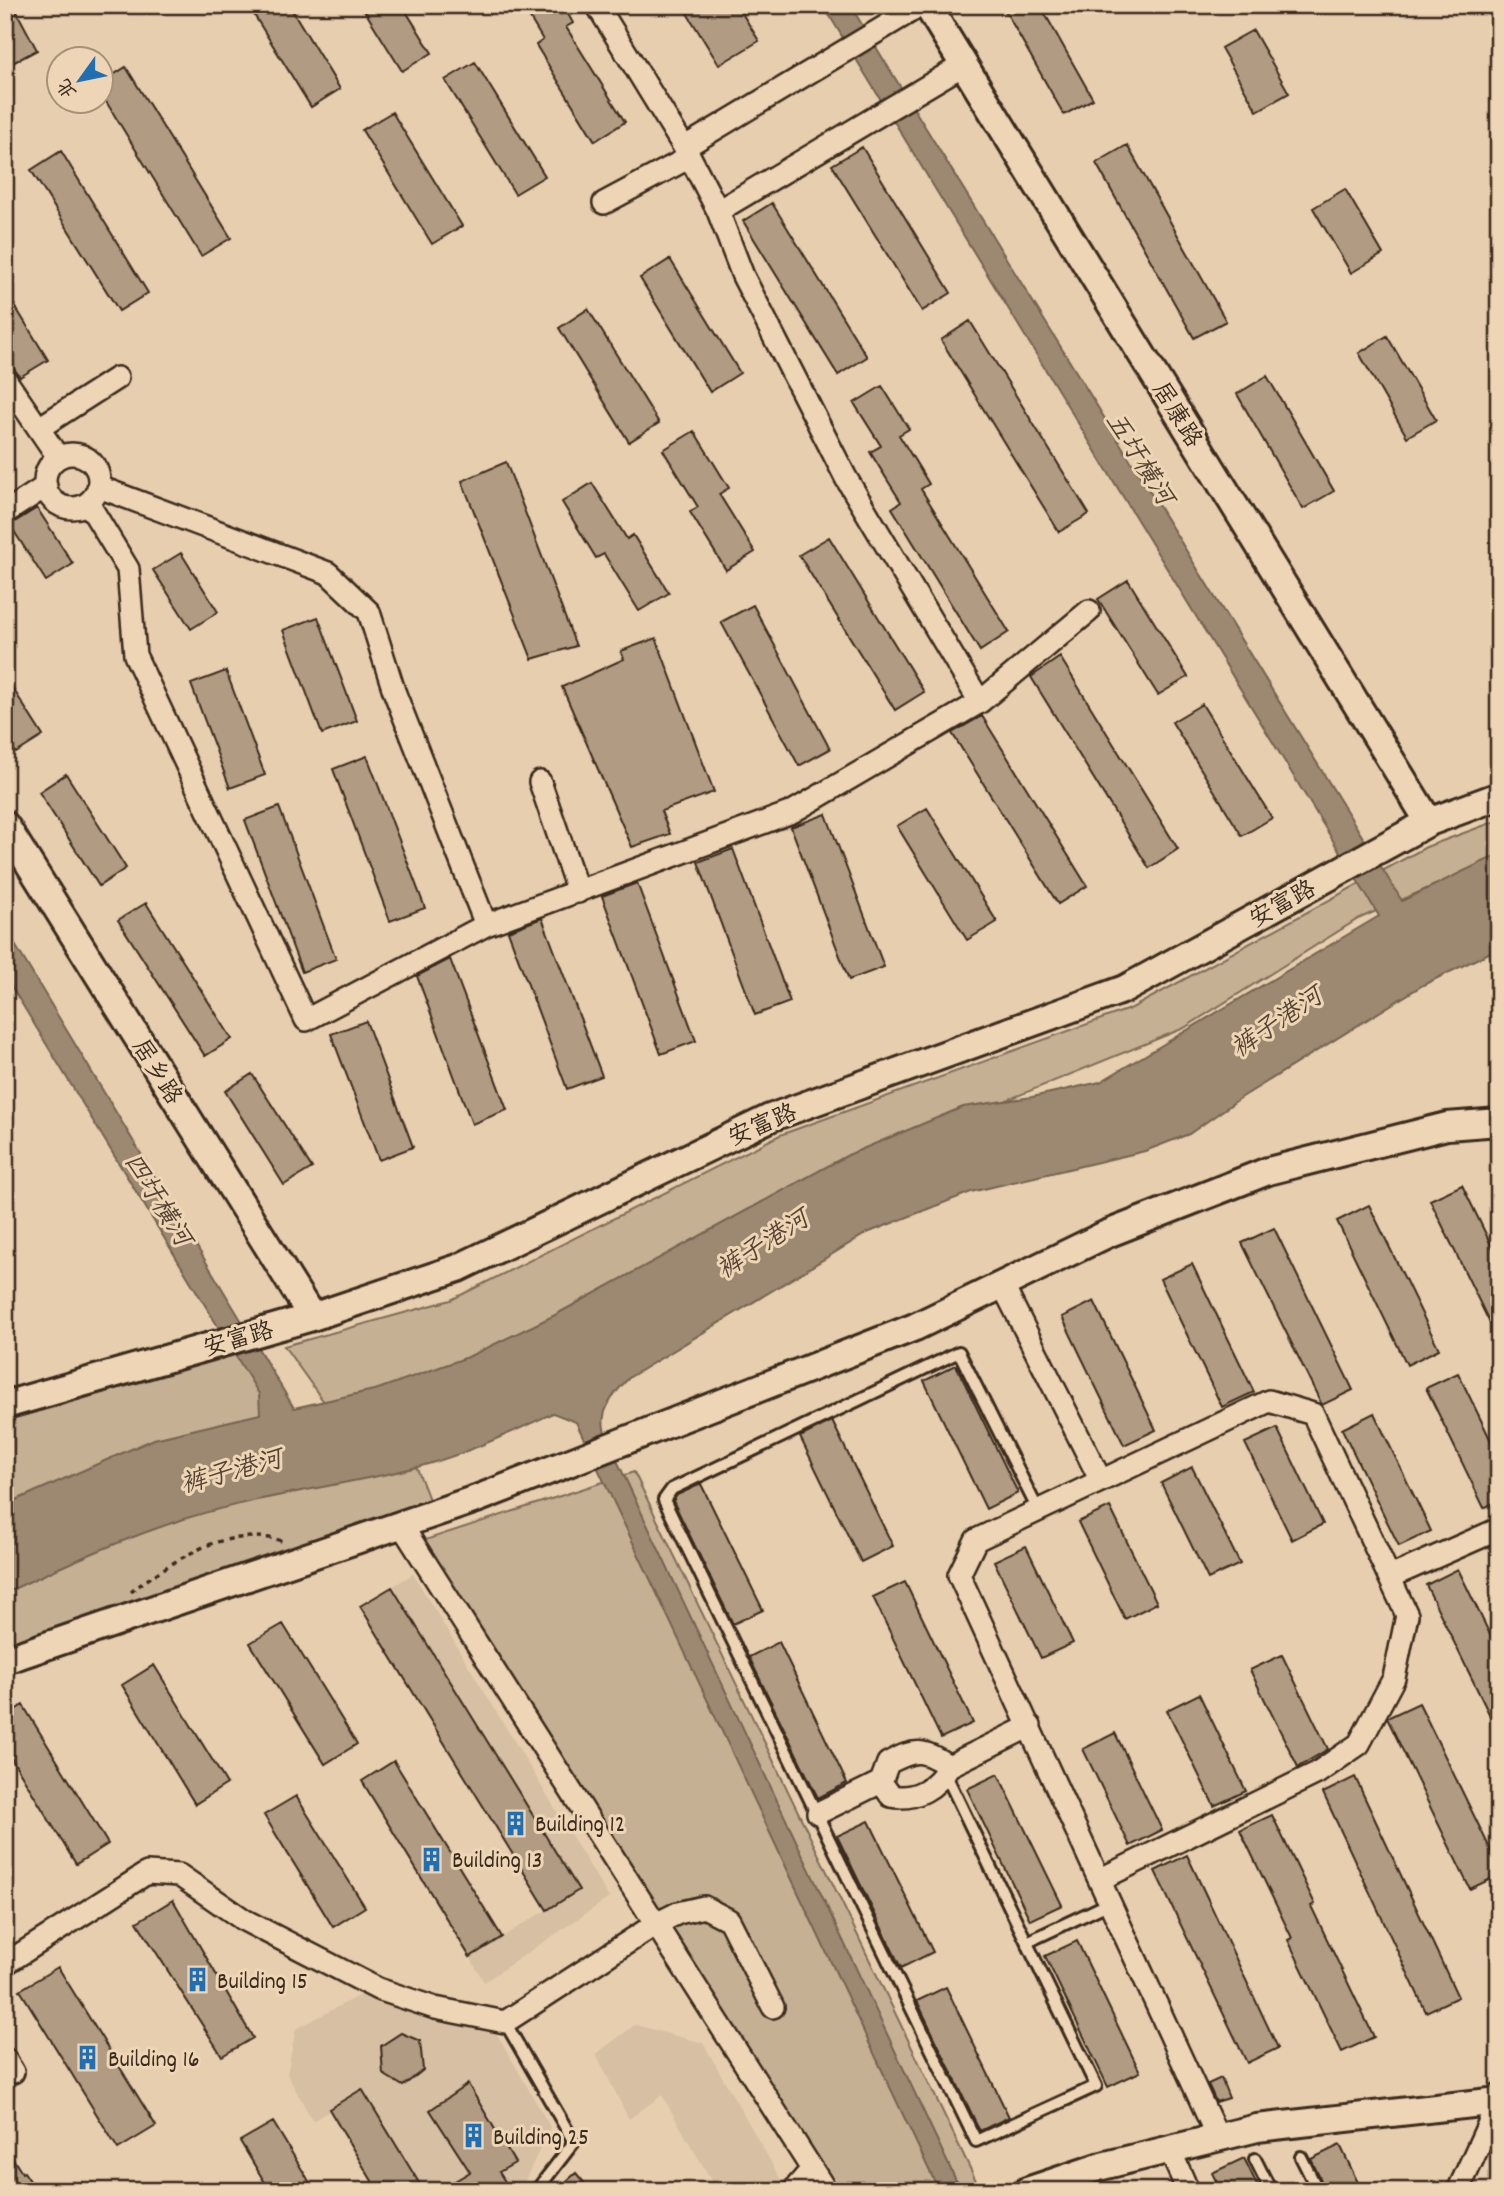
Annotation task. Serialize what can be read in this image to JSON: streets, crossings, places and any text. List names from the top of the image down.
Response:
{
  "streets": {
    "street": ["居康路", "安富路", "居乡路"]
  },
  "crossings": [
    ["居康路", "安富路"],
    ["安富路", "居乡路"]
  ],
  "water": ["五圩横河", "裤子港河", "四圩横河"],
  "places": {
    "building": [
      "Building 12",
      "Building 13",
      "Building 15",
      "Building 16",
      "Building 25"
    ]
  },
  "north": "bottom left"
}
